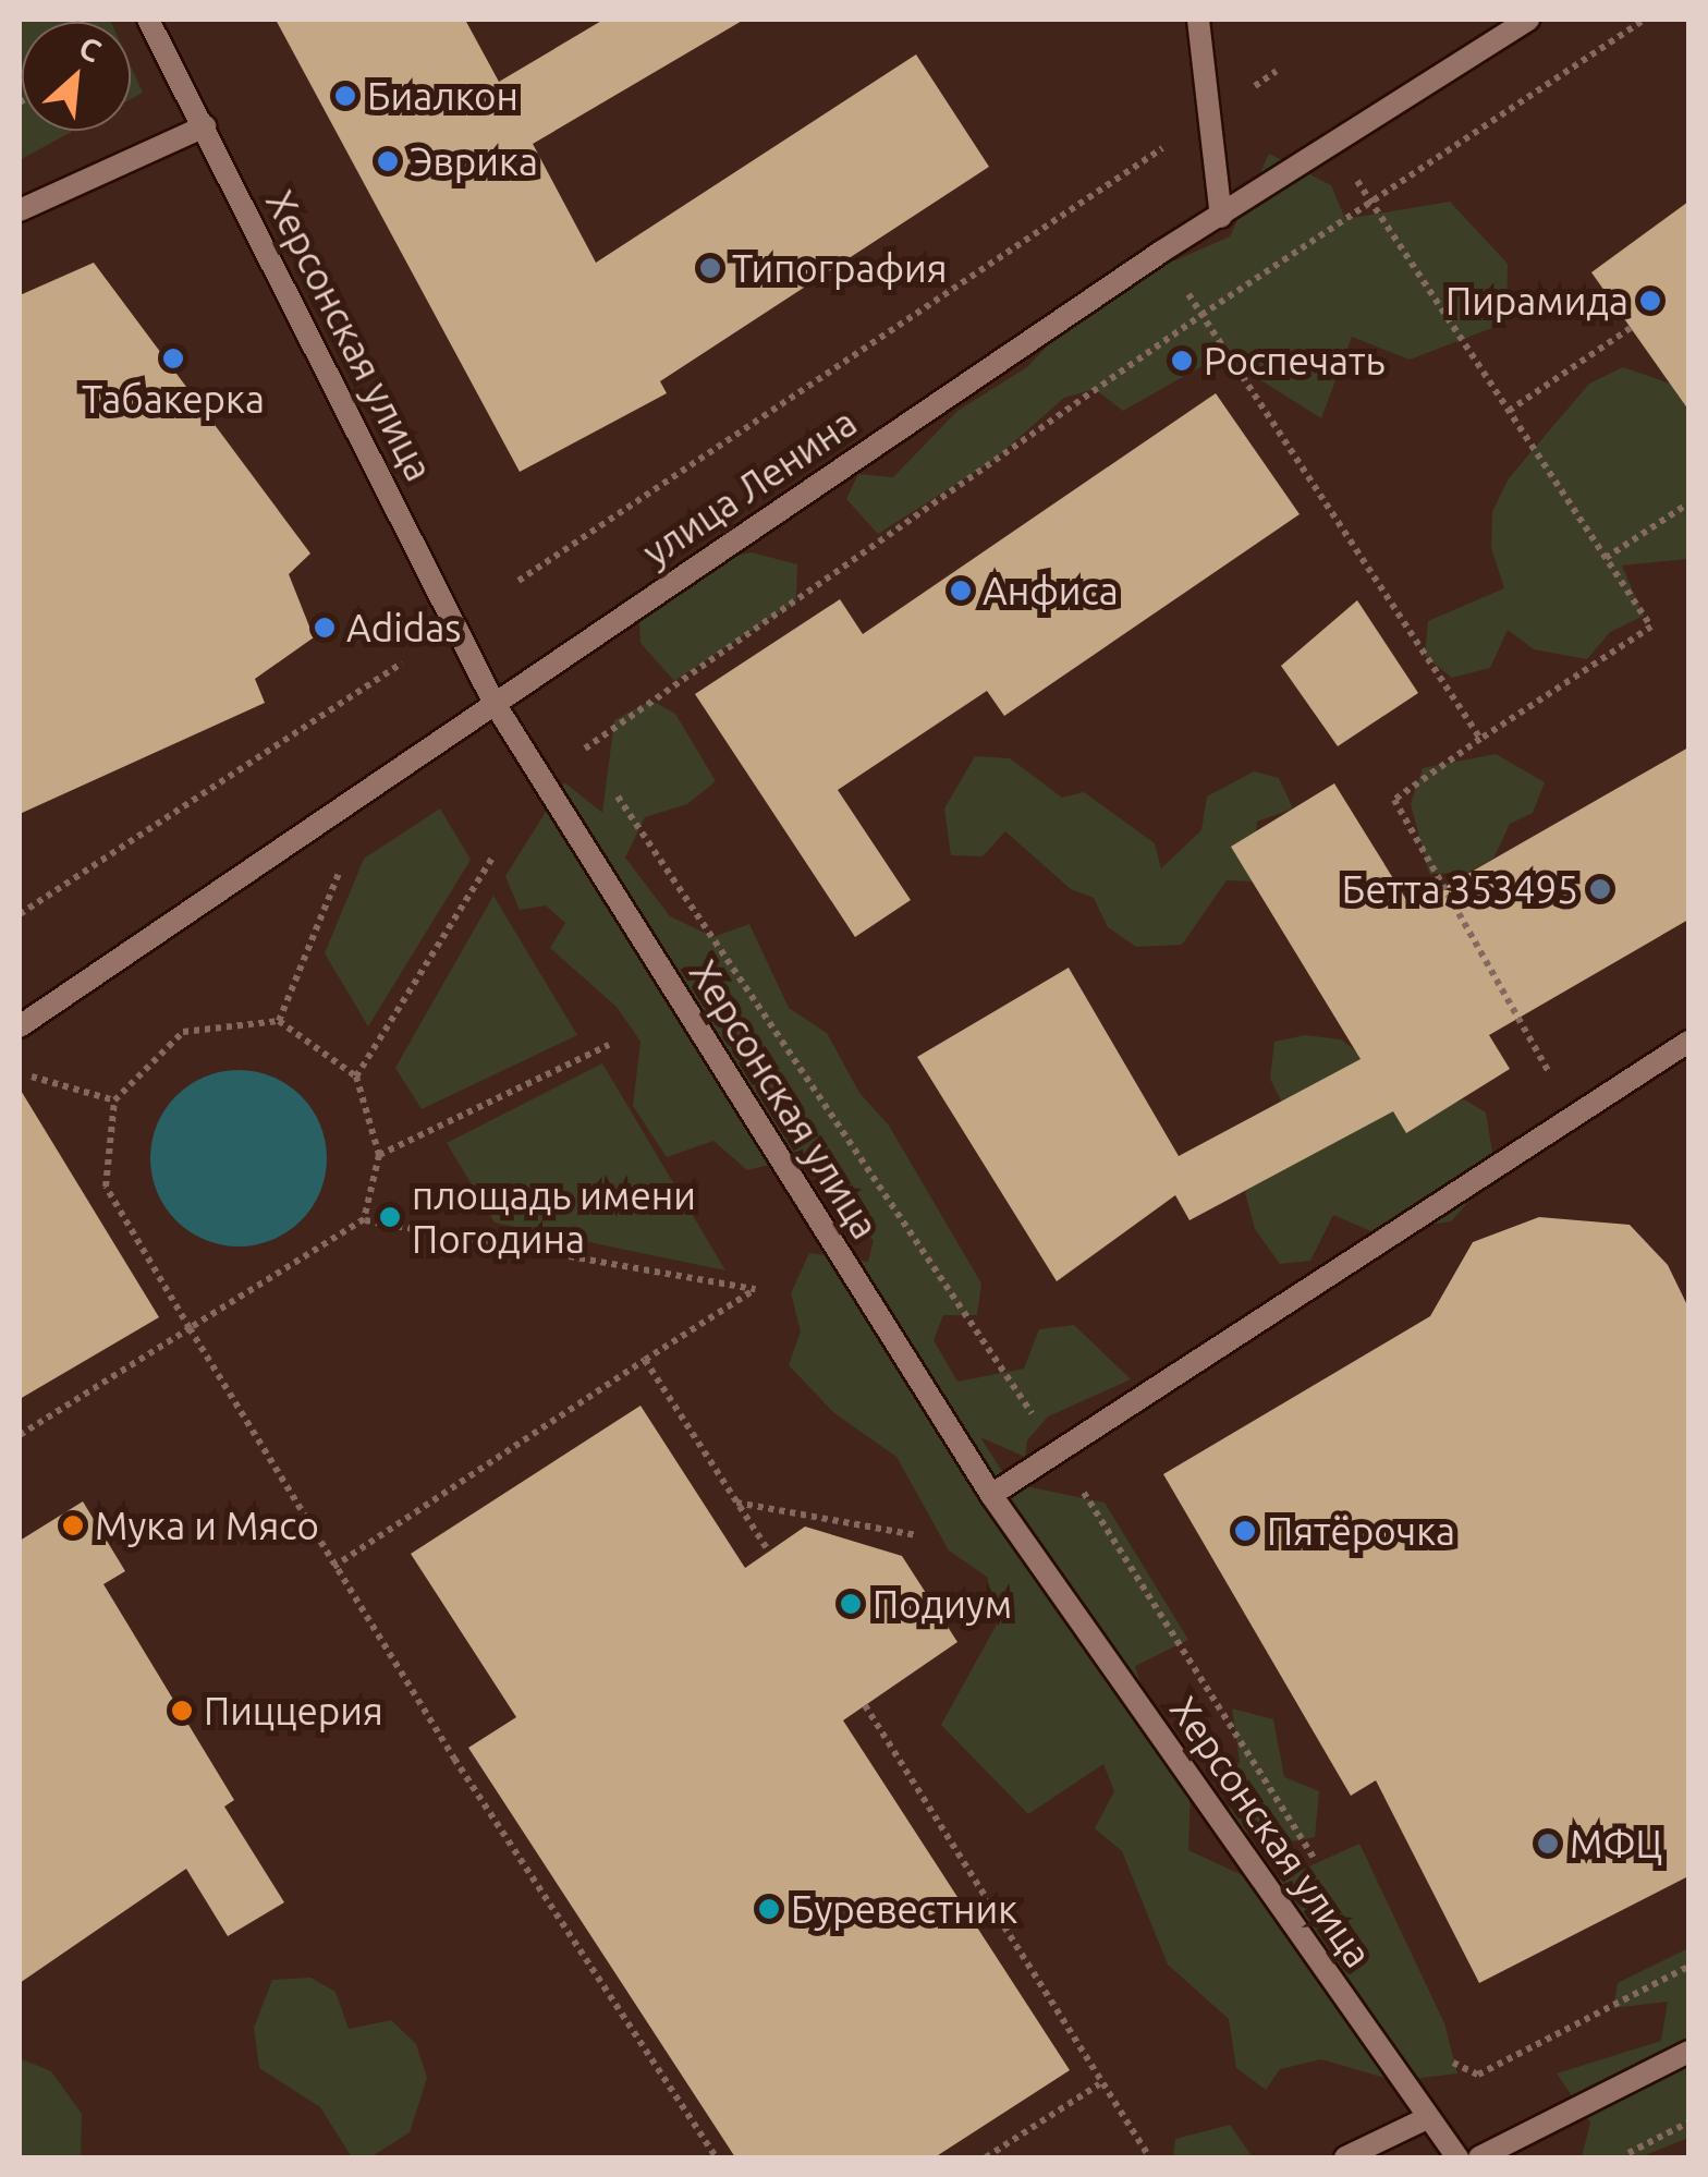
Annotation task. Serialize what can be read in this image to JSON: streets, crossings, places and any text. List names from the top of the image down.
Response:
{
  "streets": {
    "street": ["Херсонская улица", "улица Ленина"]
  },
  "crossings": [
    ["Херсонская улица", "улица Ленина"]
  ],
  "places": [
    "Биалкон",
    "Эврика",
    "Типография",
    "Пирамида",
    "Табакерка",
    "Роспечать",
    "Анфиса",
    "Adidas",
    "Бетта 353495",
    "площадь имени Погодина",
    "Мука и Мясо",
    "Пятёрочка",
    "Подиум",
    "Пиццерия",
    "МФЦ",
    "Буревестник"
  ],
  "north": "top right"
}
